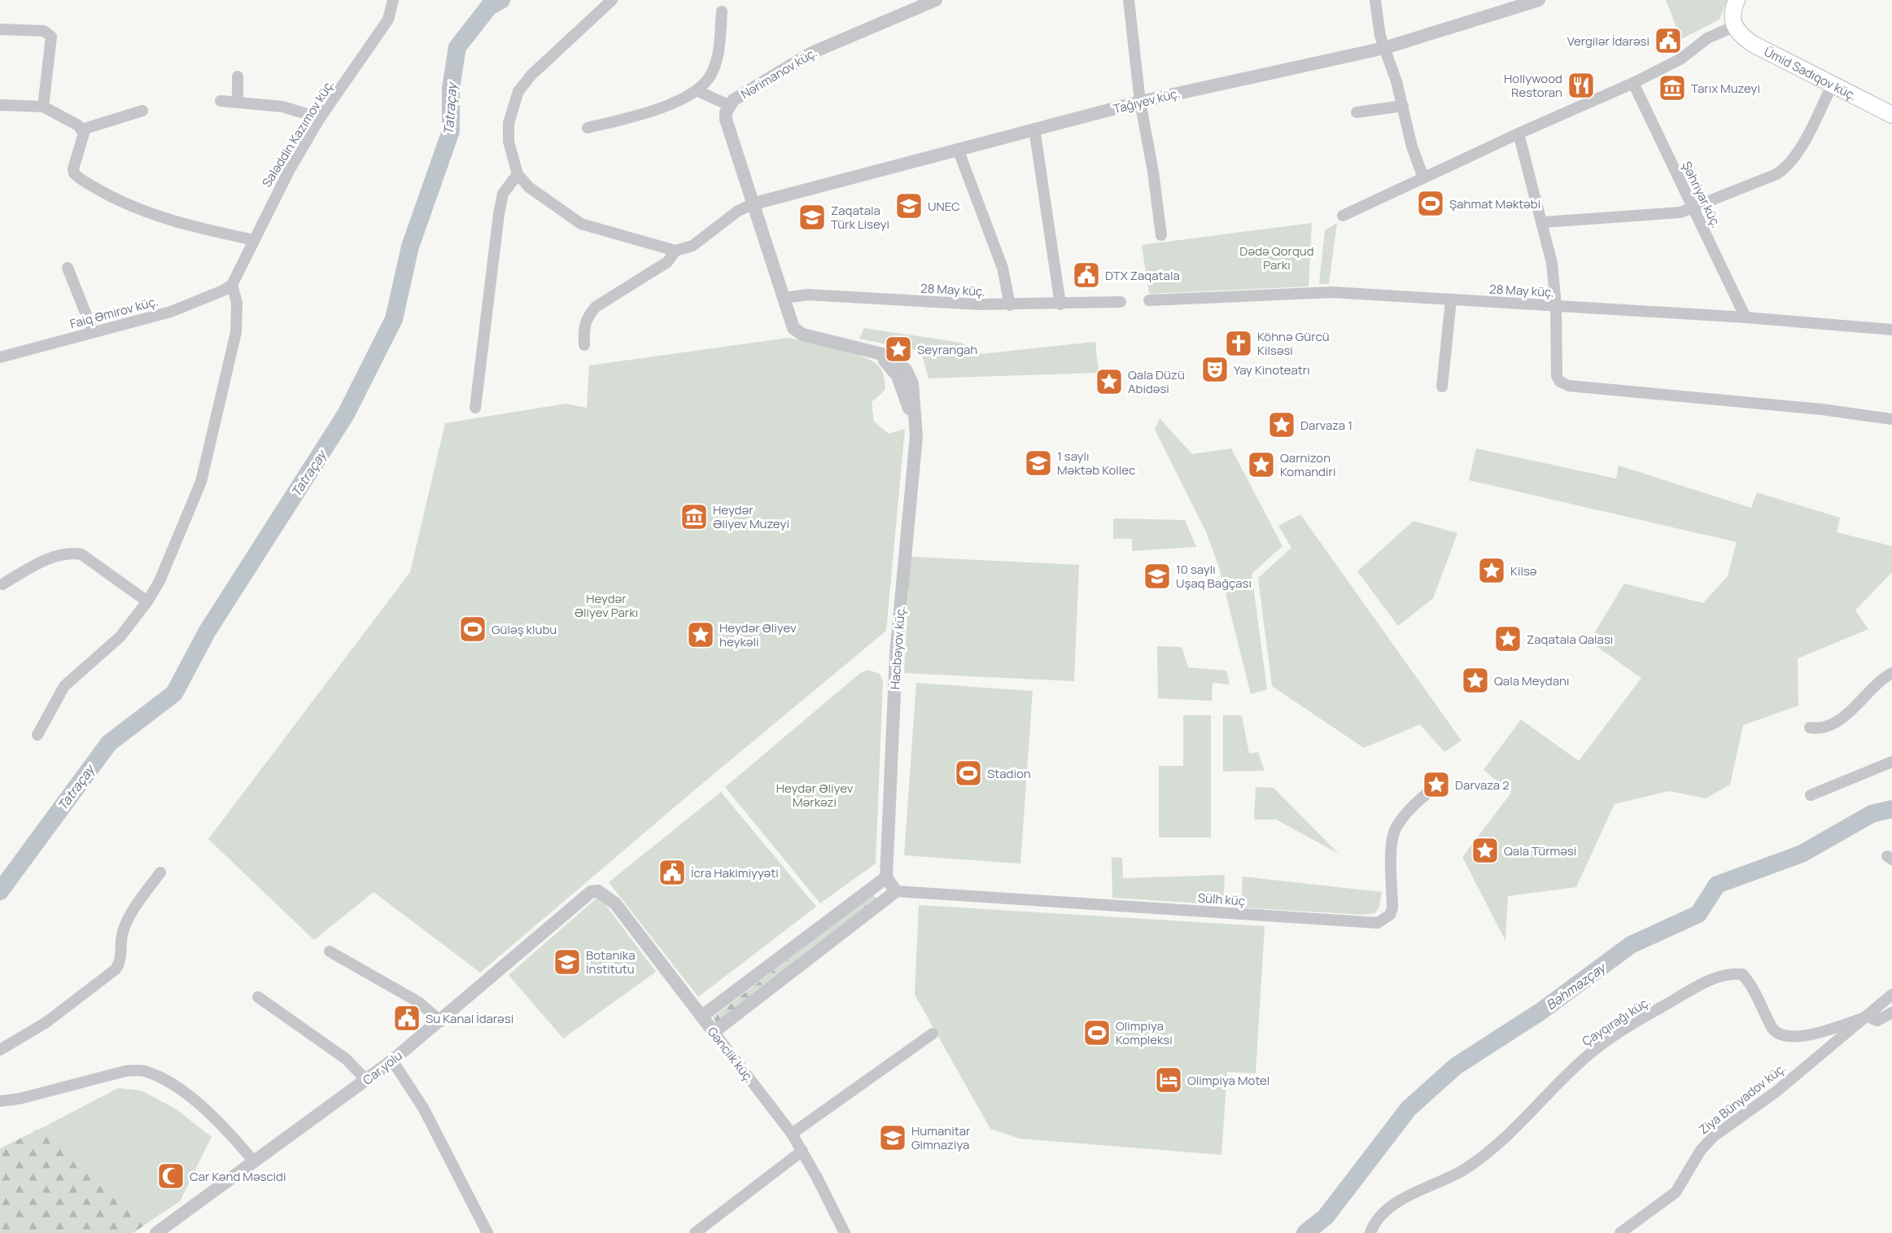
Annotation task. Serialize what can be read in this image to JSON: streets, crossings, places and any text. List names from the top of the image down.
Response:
{
  "streets": {
    "main road": ["Ümid Sadıqov küç."],
    "street": [
      "Nərimanov küç.",
      "Tağıyev küç.",
      "Saləddin Kazımov küç.",
      "Şəhriyar küç.",
      "28 May küç.",
      "Faiq Əmirov küç.",
      "Hacıbəyov küç.",
      "Sülh küç",
      "Çayqırağı küç.",
      "Gənclik küç.",
      "Car yolu",
      "Ziya Bünyadov küç."
    ]
  },
  "crossings": [
    ["Nərimanov küç.", "Tağıyev küç."],
    ["Nərimanov küç.", "28 May küç."],
    ["Nərimanov küç.", "Hacıbəyov küç."],
    ["Saləddin Kazımov küç.", "Faiq Əmirov küç."],
    ["Şəhriyar küç.", "28 May küç."],
    ["28 May küç.", "Hacıbəyov küç."],
    ["Çayqırağı küç.", "Ziya Bünyadov küç."],
    ["Gənclik küç.", "Car yolu"]
  ],
  "water": ["Tatraçay", "Bəhməzçay"],
  "parks": ["Dədə Qorqud Parkı", "Heydər Əliyev Parkı", "Heydər Əliyev Mərkəzi"],
  "places": {
    "public building": [
      "Vergilər İdarəsi",
      "DTX Zaqatala",
      "İcra Hakimiyyəti",
      "Su Kanal İdarəsi"
    ],
    "restaurant": ["Hollywood Restoran"],
    "museum": ["Tarıx Muzeyi", "Heydər Əliyev Muzeyi"],
    "sports": [
      "Şahmat Məktəbi",
      "Güləş klubu",
      "Stadion",
      "Olimpiya Kompleksi"
    ],
    "school or university": [
      "UNEC",
      "Zaqatala Türk Liseyi",
      "1 saylı Məktəb Kollec",
      "10 saylı Uşaq Bağçası",
      "Botanika İnstitutu",
      "Humanitar Gimnaziya"
    ],
    "church": ["Köhnə Gürcü Kilsəsi"],
    "place": [
      "Seyrangah",
      "Qala Düzü Abidəsi",
      "Darvaza 1",
      "Qarnizon Komandiri",
      "Kilsə",
      "Heydər Əliyev heykəli",
      "Zaqatala Qalası",
      "Qala Meydanı",
      "Darvaza 2",
      "Qala Türməsi"
    ],
    "theatre": ["Yay Kinoteatrı"],
    "hotel": ["Olimpiya Motel"],
    "mosque": ["Car Kənd Məscidi"]
  }
}
